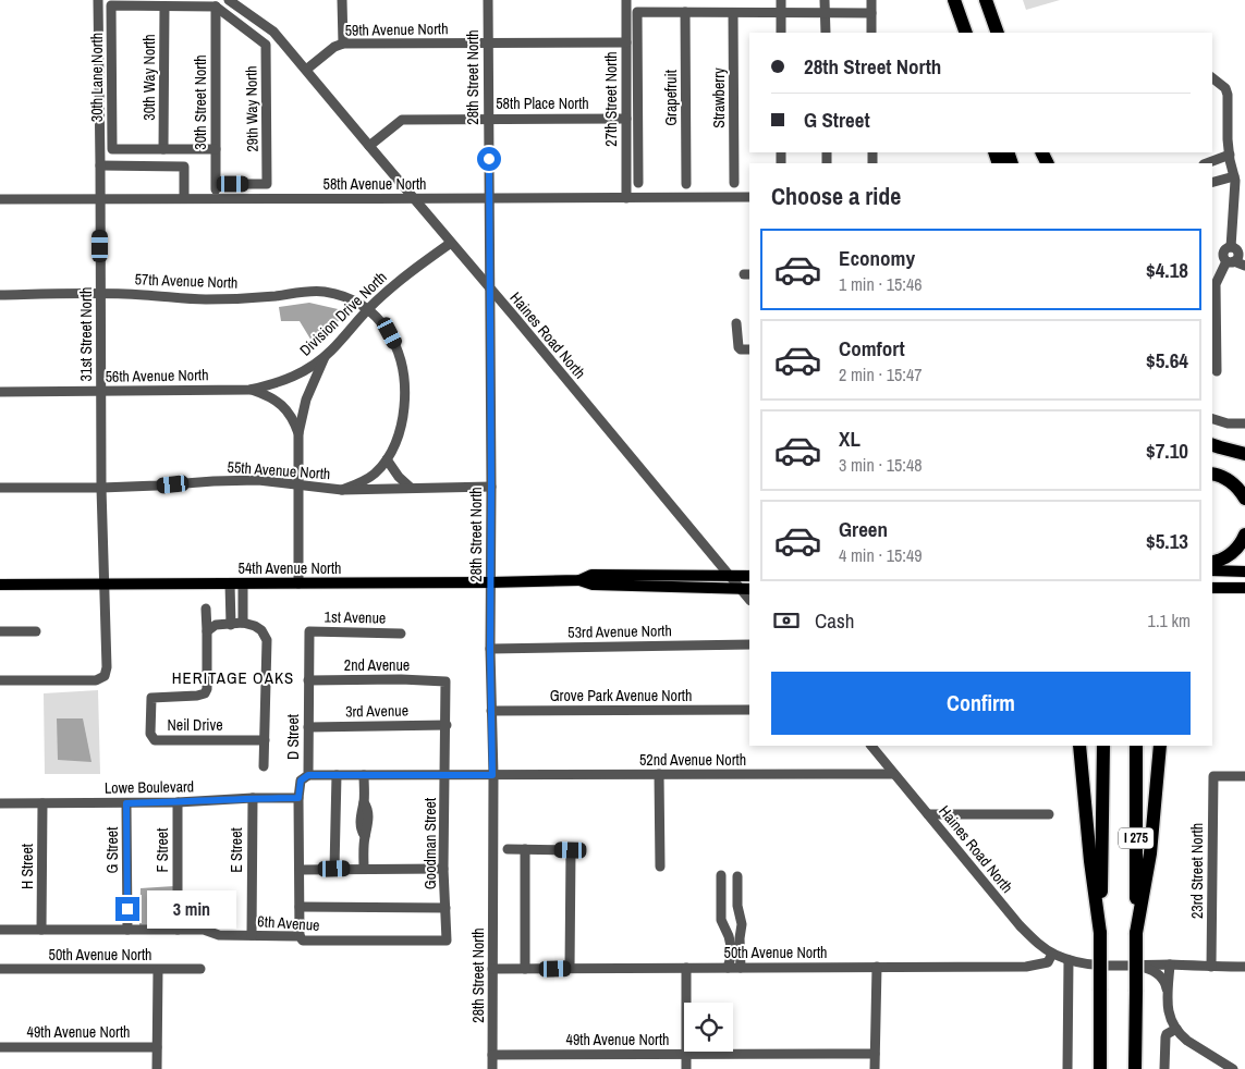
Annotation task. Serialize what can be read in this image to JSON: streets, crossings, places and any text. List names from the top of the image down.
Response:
{
  "streets": {
    "highway": ["I 275"],
    "main road": ["54th Avenue North"],
    "street": [
      "59th Avenue North",
      "30th Lane North",
      "30th Way North",
      "28th Street North",
      "Grapefruit",
      "Strawberry",
      "27th Street North",
      "30th Street North",
      "58th Place North",
      "29th Way North",
      "58th Avenue North",
      "57th Avenue North",
      "Division Drive North",
      "31st Street North",
      "Haines Road North",
      "56th Avenue North",
      "55th Avenue North",
      "1st Avenue",
      "53rd Avenue North",
      "2nd Avenue",
      "Grove Park Avenue North",
      "3rd Avenue",
      "Neil Drive",
      "D Street",
      "52nd Avenue North",
      "Lowe Boulevard",
      "Goodman Street",
      "G Street",
      "F Street",
      "E Street",
      "H Street",
      "23rd Street North",
      "6th Avenue",
      "50th Avenue North",
      "49th Avenue North"
    ]
  },
  "crossings": [
    ["59th Avenue North", "28th Street North"],
    ["59th Avenue North", "27th Street North"],
    ["59th Avenue North", "Haines Road North"],
    ["30th Lane North", "30th Way North"],
    ["28th Street North", "58th Place North"],
    ["28th Street North", "58th Avenue North"],
    ["28th Street North", "Haines Road North"],
    ["28th Street North", "55th Avenue North"],
    ["28th Street North", "54th Avenue North"],
    ["28th Street North", "53rd Avenue North"],
    ["28th Street North", "Grove Park Avenue North"],
    ["28th Street North", "52nd Avenue North"],
    ["28th Street North", "50th Avenue North"],
    ["28th Street North", "49th Avenue North"],
    ["27th Street North", "58th Place North"],
    ["27th Street North", "58th Avenue North"],
    ["30th Street North", "29th Way North"],
    ["30th Street North", "58th Avenue North"],
    ["58th Place North", "Haines Road North"],
    ["58th Avenue North", "31st Street North"],
    ["58th Avenue North", "Haines Road North"],
    ["57th Avenue North", "Division Drive North"],
    ["57th Avenue North", "31st Street North"],
    ["Division Drive North", "Haines Road North"],
    ["Division Drive North", "56th Avenue North"],
    ["31st Street North", "56th Avenue North"],
    ["31st Street North", "55th Avenue North"],
    ["31st Street North", "54th Avenue North"],
    ["Haines Road North", "54th Avenue North"],
    ["Haines Road North", "52nd Avenue North"],
    ["Haines Road North", "50th Avenue North"],
    ["1st Avenue", "D Street"],
    ["2nd Avenue", "D Street"],
    ["2nd Avenue", "Goodman Street"],
    ["3rd Avenue", "D Street"],
    ["3rd Avenue", "Goodman Street"],
    ["D Street", "Lowe Boulevard"],
    ["D Street", "6th Avenue"],
    ["Lowe Boulevard", "G Street"],
    ["Lowe Boulevard", "F Street"],
    ["Lowe Boulevard", "E Street"],
    ["Lowe Boulevard", "H Street"],
    ["Goodman Street", "6th Avenue"],
    ["G Street", "6th Avenue"],
    ["F Street", "6th Avenue"],
    ["E Street", "6th Avenue"],
    ["H Street", "6th Avenue"]
  ],
  "districts": ["HERITAGE OAKS"],
  "page": {
    "banner": ["28th Street North", "G Street"],
    "heading": "Choose a ride",
    "list": [
      {
        "name": "Economy",
        "note": "1 min · 15:46",
        "value": "$4.18"
      },
      {
        "name": "Comfort",
        "note": "2 min · 15:47",
        "value": "$5.64"
      },
      {
        "name": "XL",
        "note": "3 min · 15:48",
        "value": "$7.10"
      },
      {
        "name": "Green",
        "note": "4 min · 15:49",
        "value": "$5.13"
      }
    ],
    "pay": ["Cash", "1.1 km"],
    "buttons": "Confirm",
    "bubble": "3 min"
  }
}
